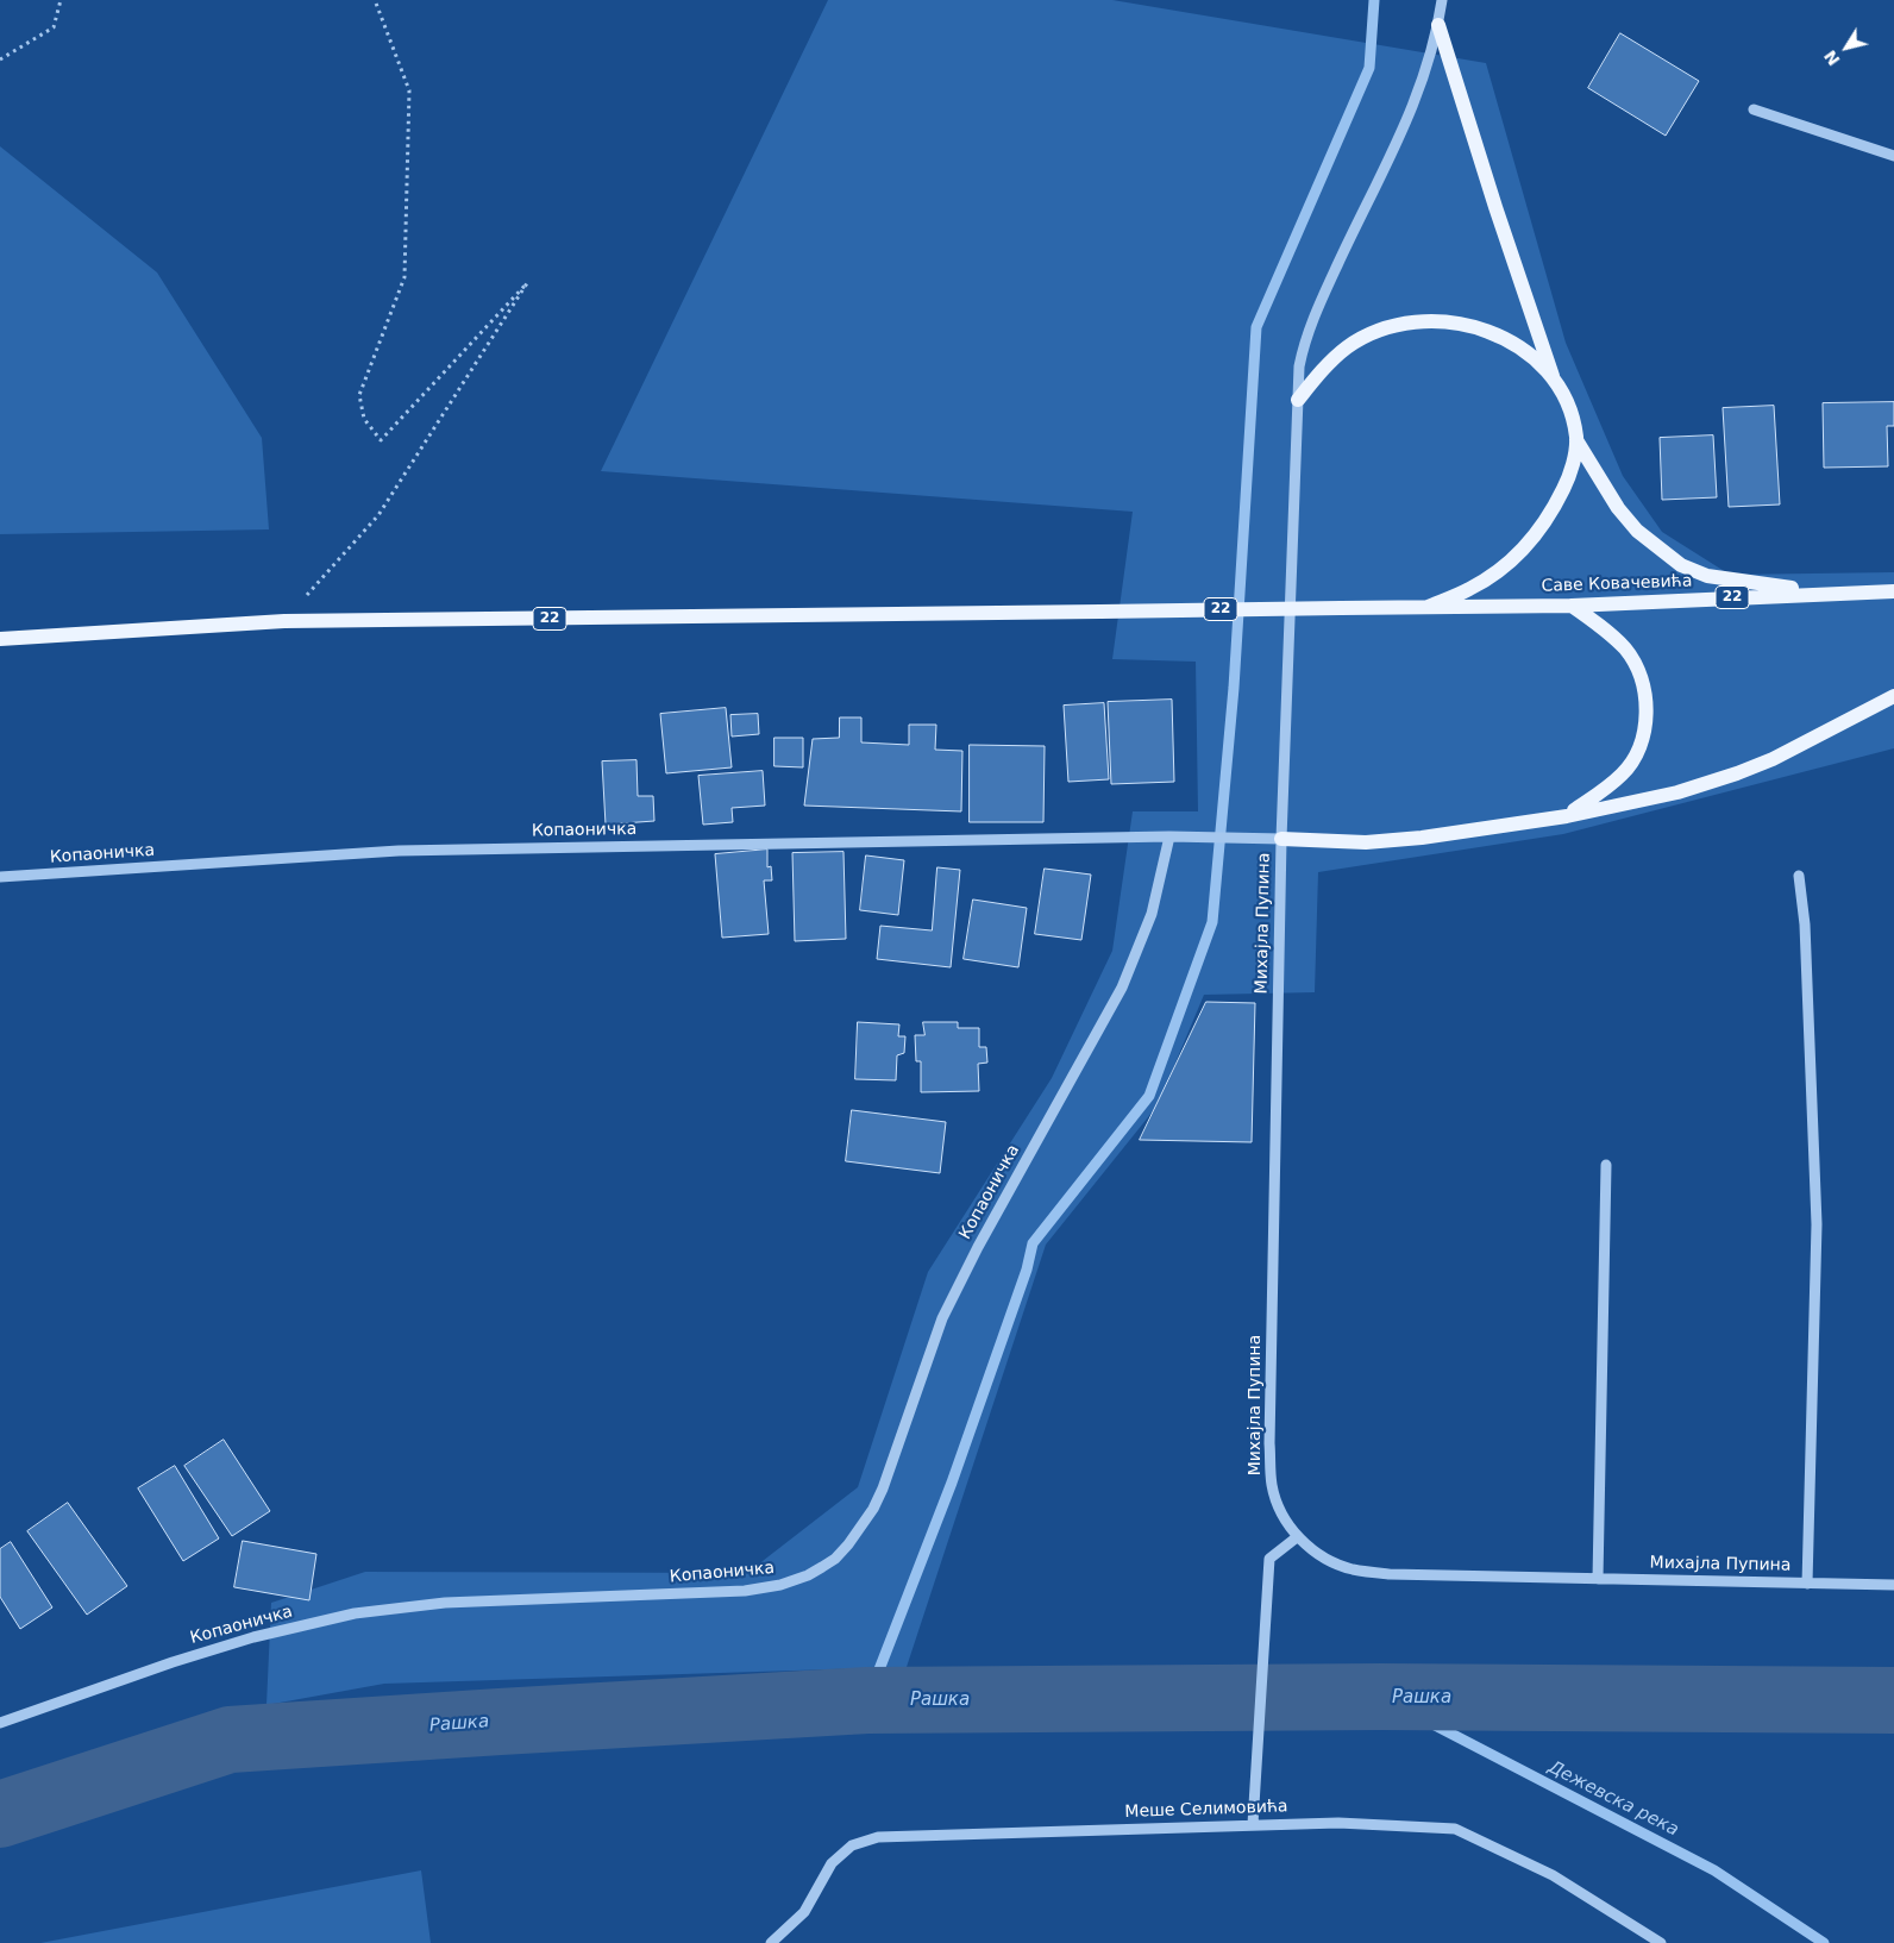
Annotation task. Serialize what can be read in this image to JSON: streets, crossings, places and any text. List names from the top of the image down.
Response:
{
  "streets": {
    "main road": ["Саве Ковачевића", "22"],
    "street": ["Копаоничка", "Михајла Пупина", "Меше Селимовића"]
  },
  "crossings": [
    ["Саве Ковачевића", "22"],
    ["Копаоничка", "Михајла Пупина"]
  ],
  "water": ["Рашка", "Дежевска река"],
  "north": "bottom left"
}
